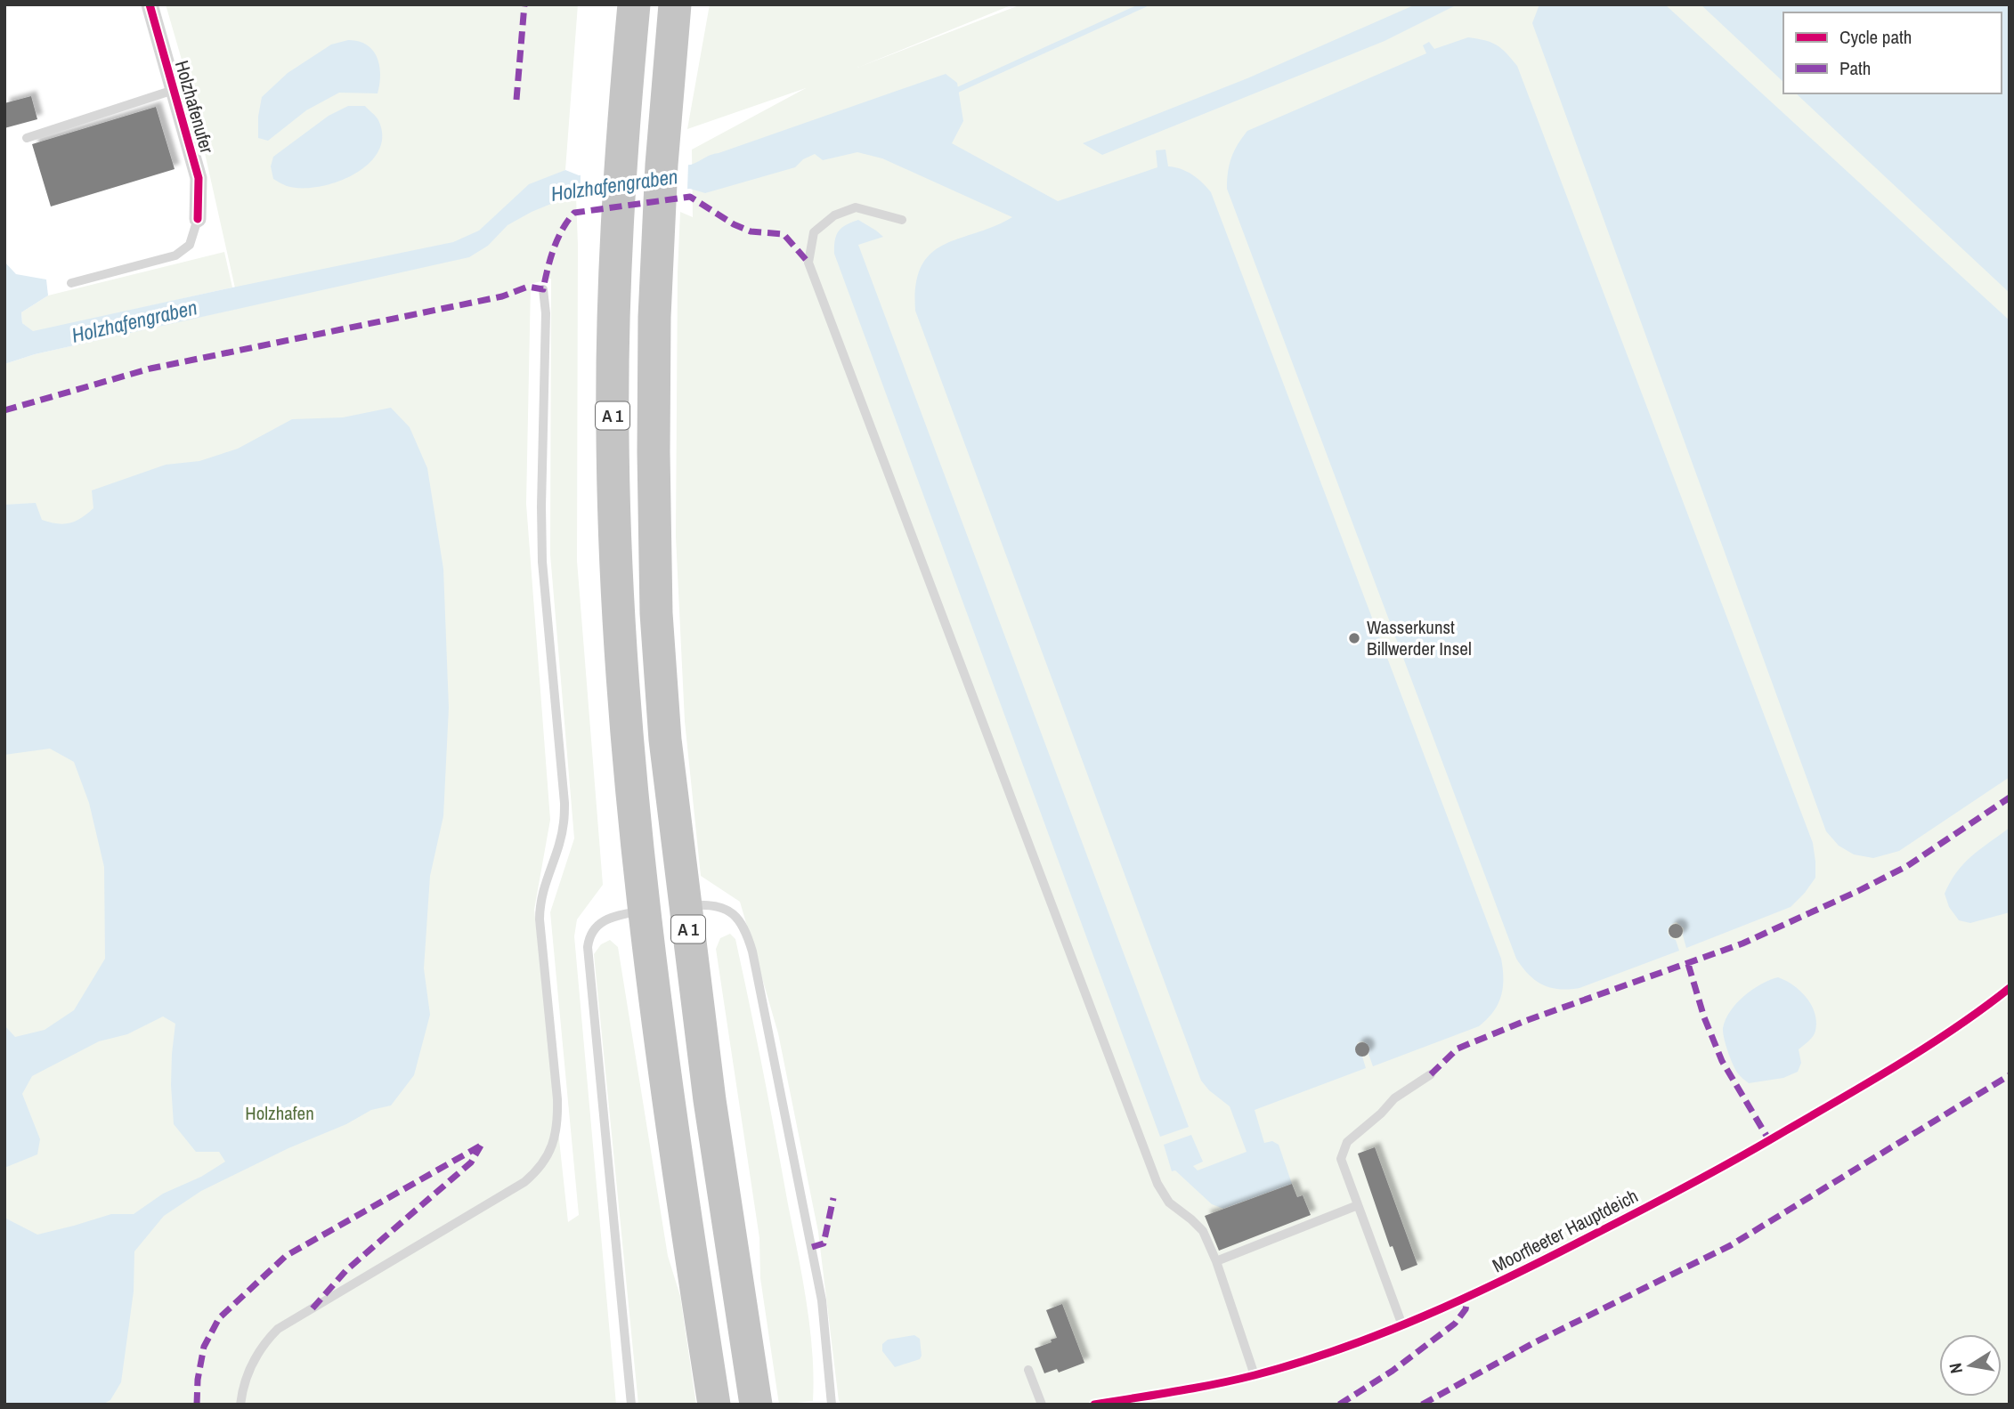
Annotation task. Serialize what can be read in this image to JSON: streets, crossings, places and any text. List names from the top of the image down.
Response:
{
  "streets": {
    "highway": ["A 1"],
    "street": ["Holzhafenufer"],
    "lane": ["Moorfleeter Hauptdeich"]
  },
  "water": ["Holzhafengraben"],
  "parks": ["Holzhafen"],
  "places": ["Wasserkunst Billwerder Insel"],
  "legend": ["Cycle path", "Path"],
  "north": "left"
}
